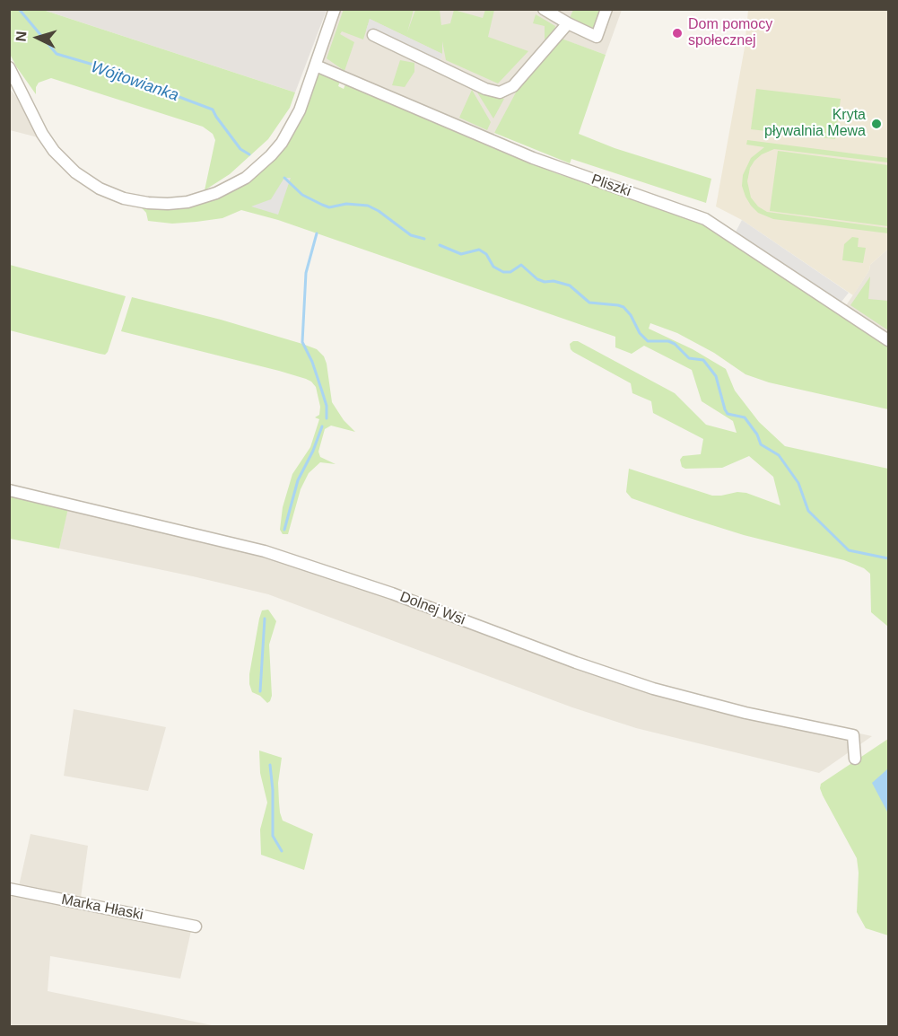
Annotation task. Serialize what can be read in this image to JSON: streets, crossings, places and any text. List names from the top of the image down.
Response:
{
  "streets": {
    "street": ["Pliszki", "Dolnej Wsi", "Marka Hłaski"]
  },
  "water": ["Wójtowianka"],
  "places": ["Dom pomocy społecznej", "Kryta pływalnia Mewa"],
  "north": "left"
}
